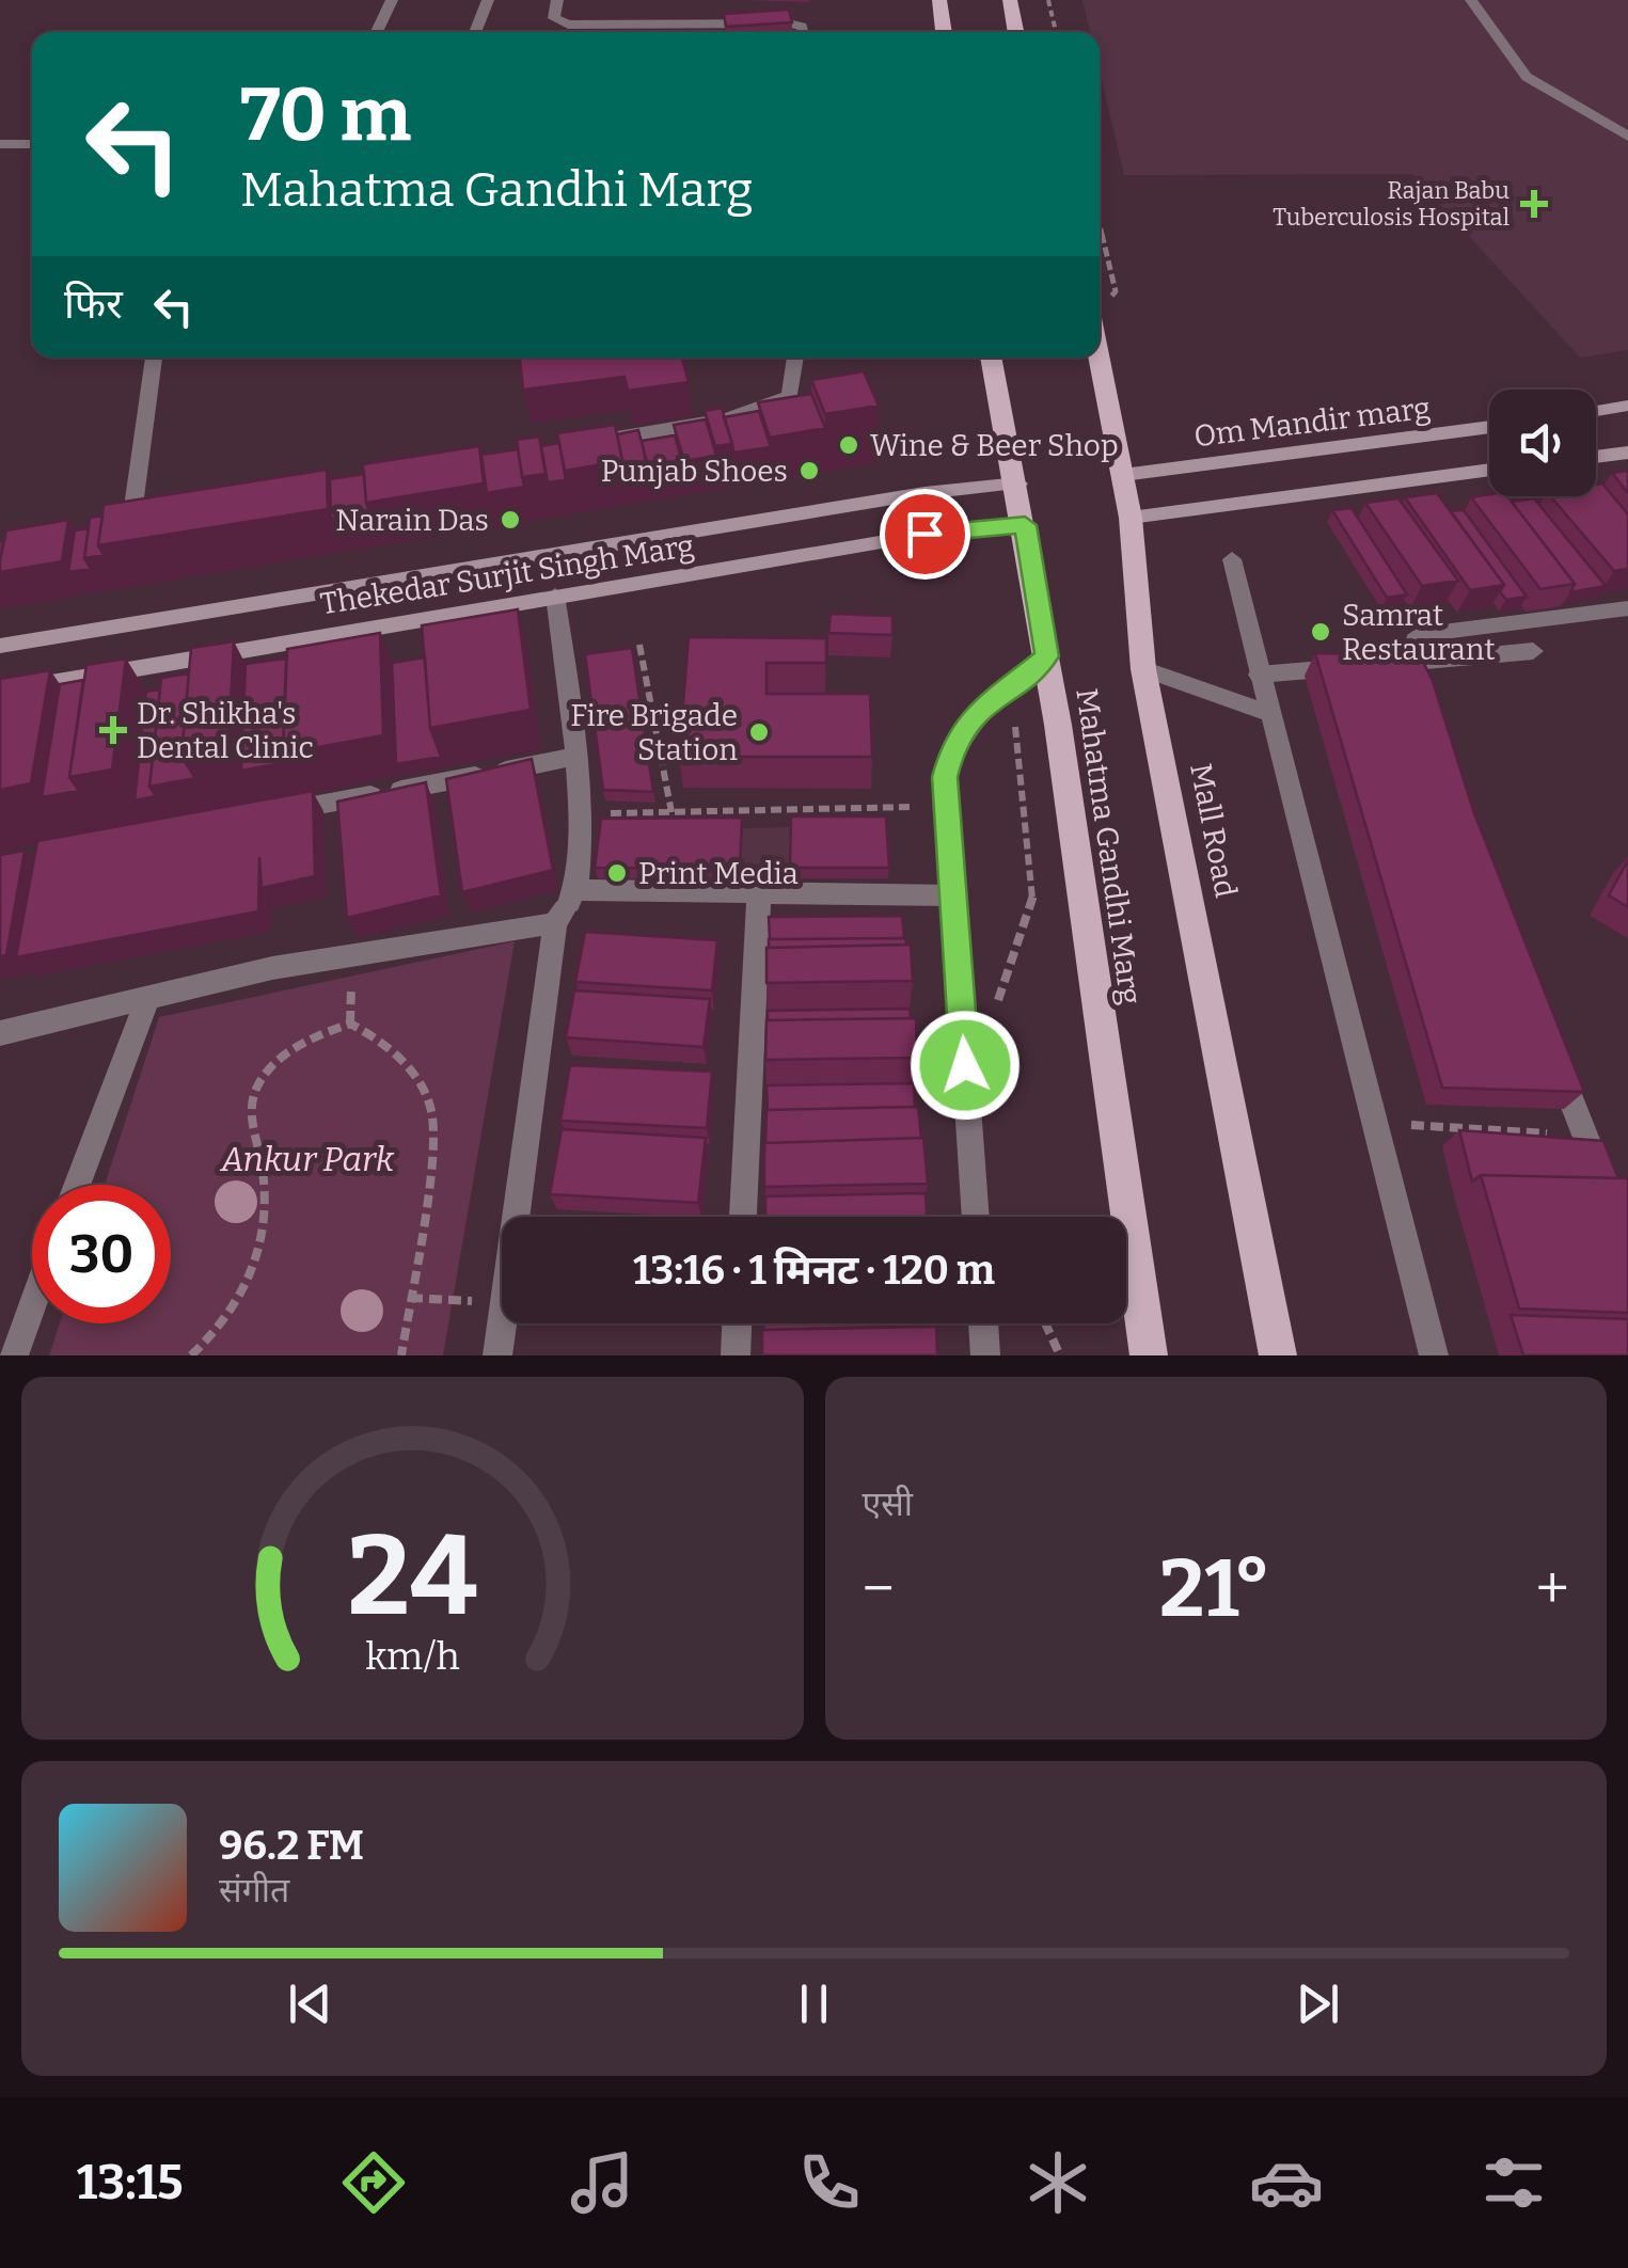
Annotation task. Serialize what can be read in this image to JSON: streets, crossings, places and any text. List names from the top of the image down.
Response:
{
  "streets": {
    "main road": ["Mall Road", "Mahatma Gandhi Marg"],
    "street": ["Om Mandir marg", "Thekedar Surjit Singh Marg"]
  },
  "crossings": [
    ["Om Mandir marg", "Mall Road"],
    ["Thekedar Surjit Singh Marg", "Mahatma Gandhi Marg"]
  ],
  "parks": ["Ankur Park"],
  "places": {
    "health": ["Rajan Babu Tuberculosis Hospital", "Dr. Shikha's Dental Clinic"],
    "other": [
      "Wine & Beer Shop",
      "Punjab Shoes",
      "Narain Das",
      "Samrat Restaurant",
      "Fire Brigade Station",
      "Print Media"
    ]
  },
  "page": {
    "turn": ["70 m", "Mahatma Gandhi Marg"],
    "then": "फिर",
    "limit": "30",
    "trip": "13:16 · 1 मिनट · 120 m",
    "tile": "एसी",
    "heat": ["−", "21°", "+"],
    "song": ["96.2 FM", "संगीत"],
    "tabs": "13:15",
    "gauge": ["24", "km/h"]
  }
}
